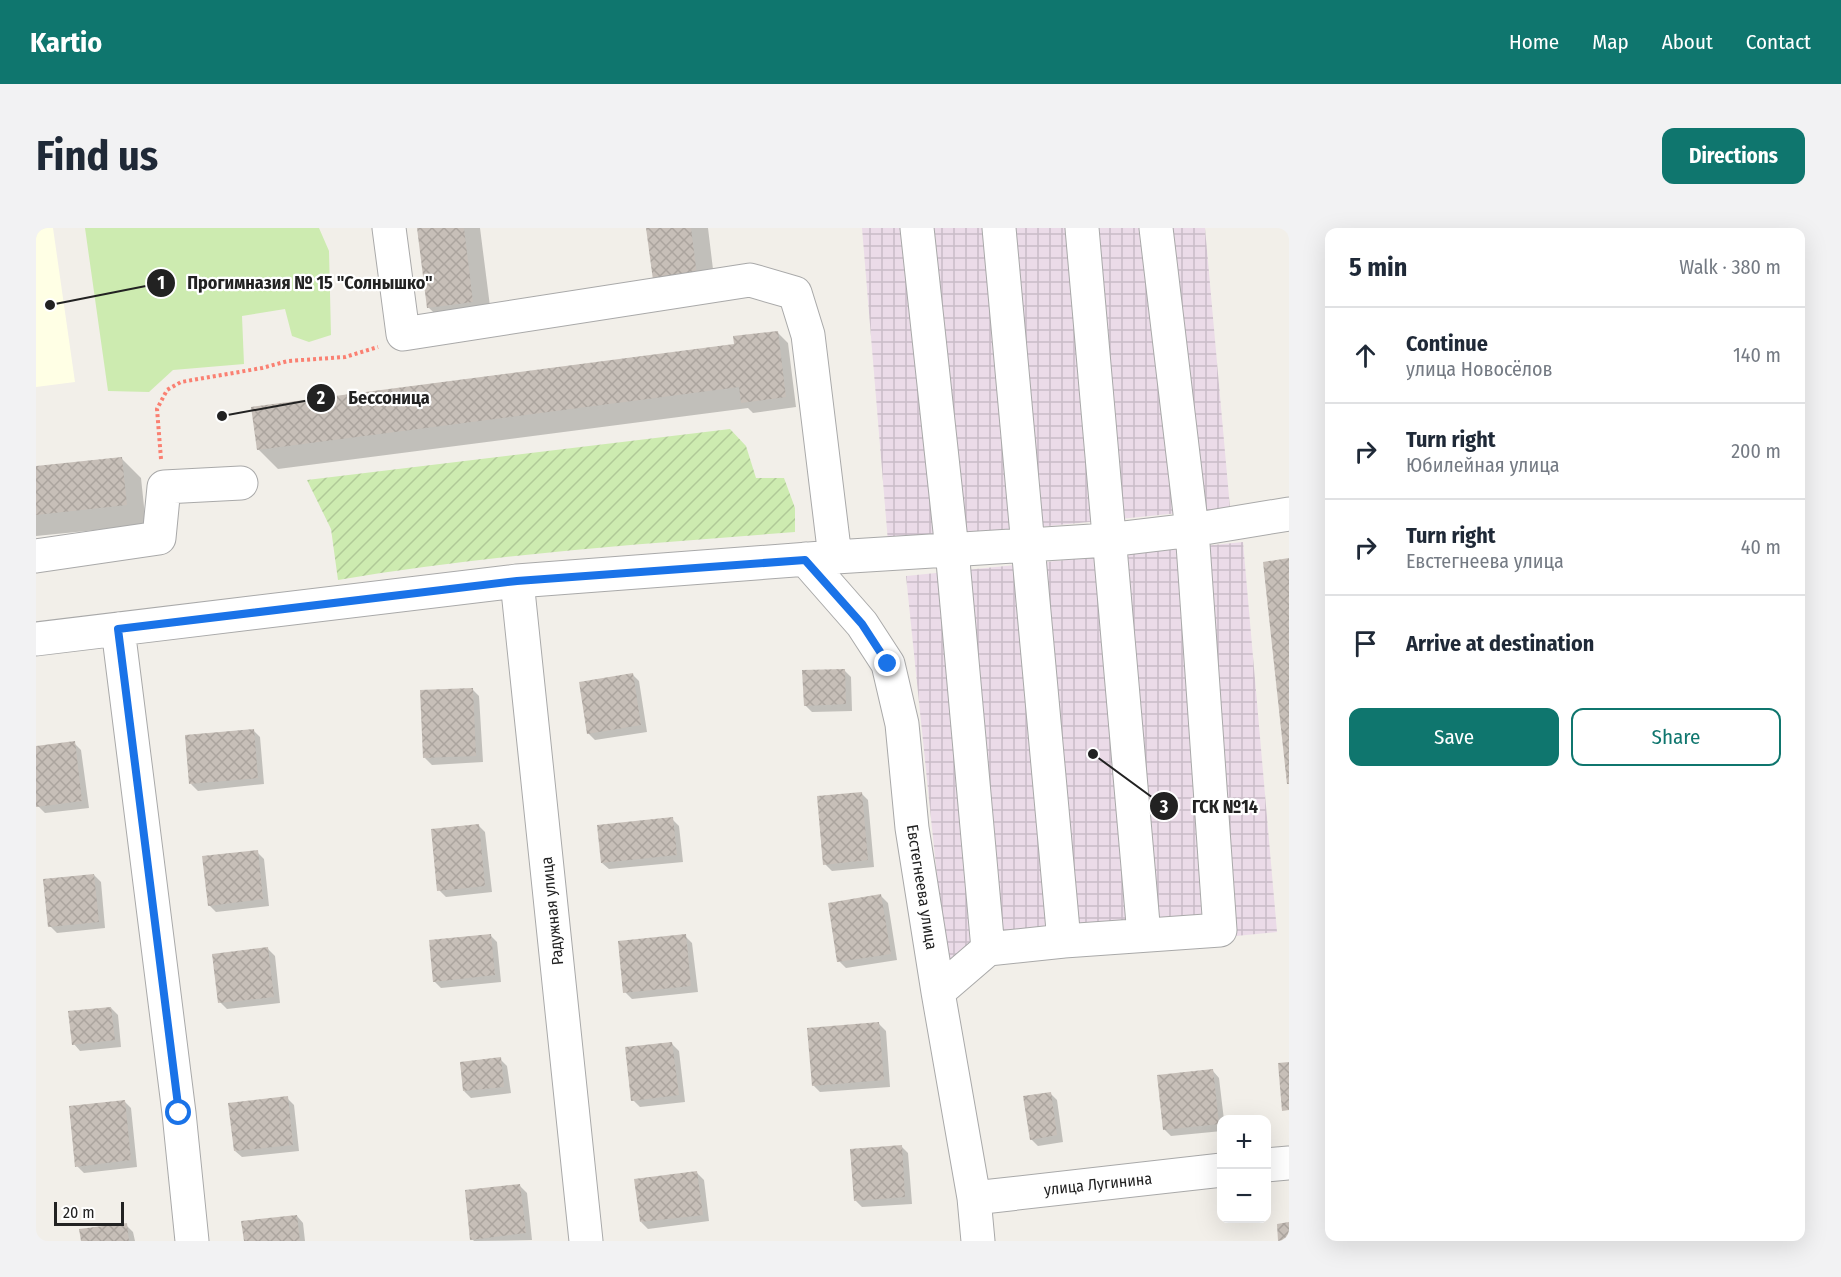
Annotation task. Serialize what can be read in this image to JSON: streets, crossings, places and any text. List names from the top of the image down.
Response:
{
  "streets": {
    "street": ["Евстегнеева улица", "Радужная улица", "улица Лугинина"]
  },
  "crossings": [
    ["Евстегнеева улица", "улица Лугинина"]
  ],
  "places": ["Прогимназия № 15 \"Солнышко\"", "Бессоница", "ГСК №14"],
  "scale_bar": "20 m",
  "page": {
    "header": "Kartio",
    "nav": [
      "Home",
      "Map",
      "About",
      "Contact"
    ],
    "buttons": [
      "Directions",
      ["Save", "Share"]
    ],
    "title": "Find us",
    "heading": ["5 min", "Walk · 380 m"],
    "list": [
      ["Continue", "улица Новосёлов", "140 m"],
      ["Turn right", "Юбилейная улица", "200 m"],
      ["Turn right", "Евстегнеева улица", "40 m"],
      "Arrive at destination"
    ],
    "map_buttons": ["+", "−"],
    "scale": "20 m"
  }
}
